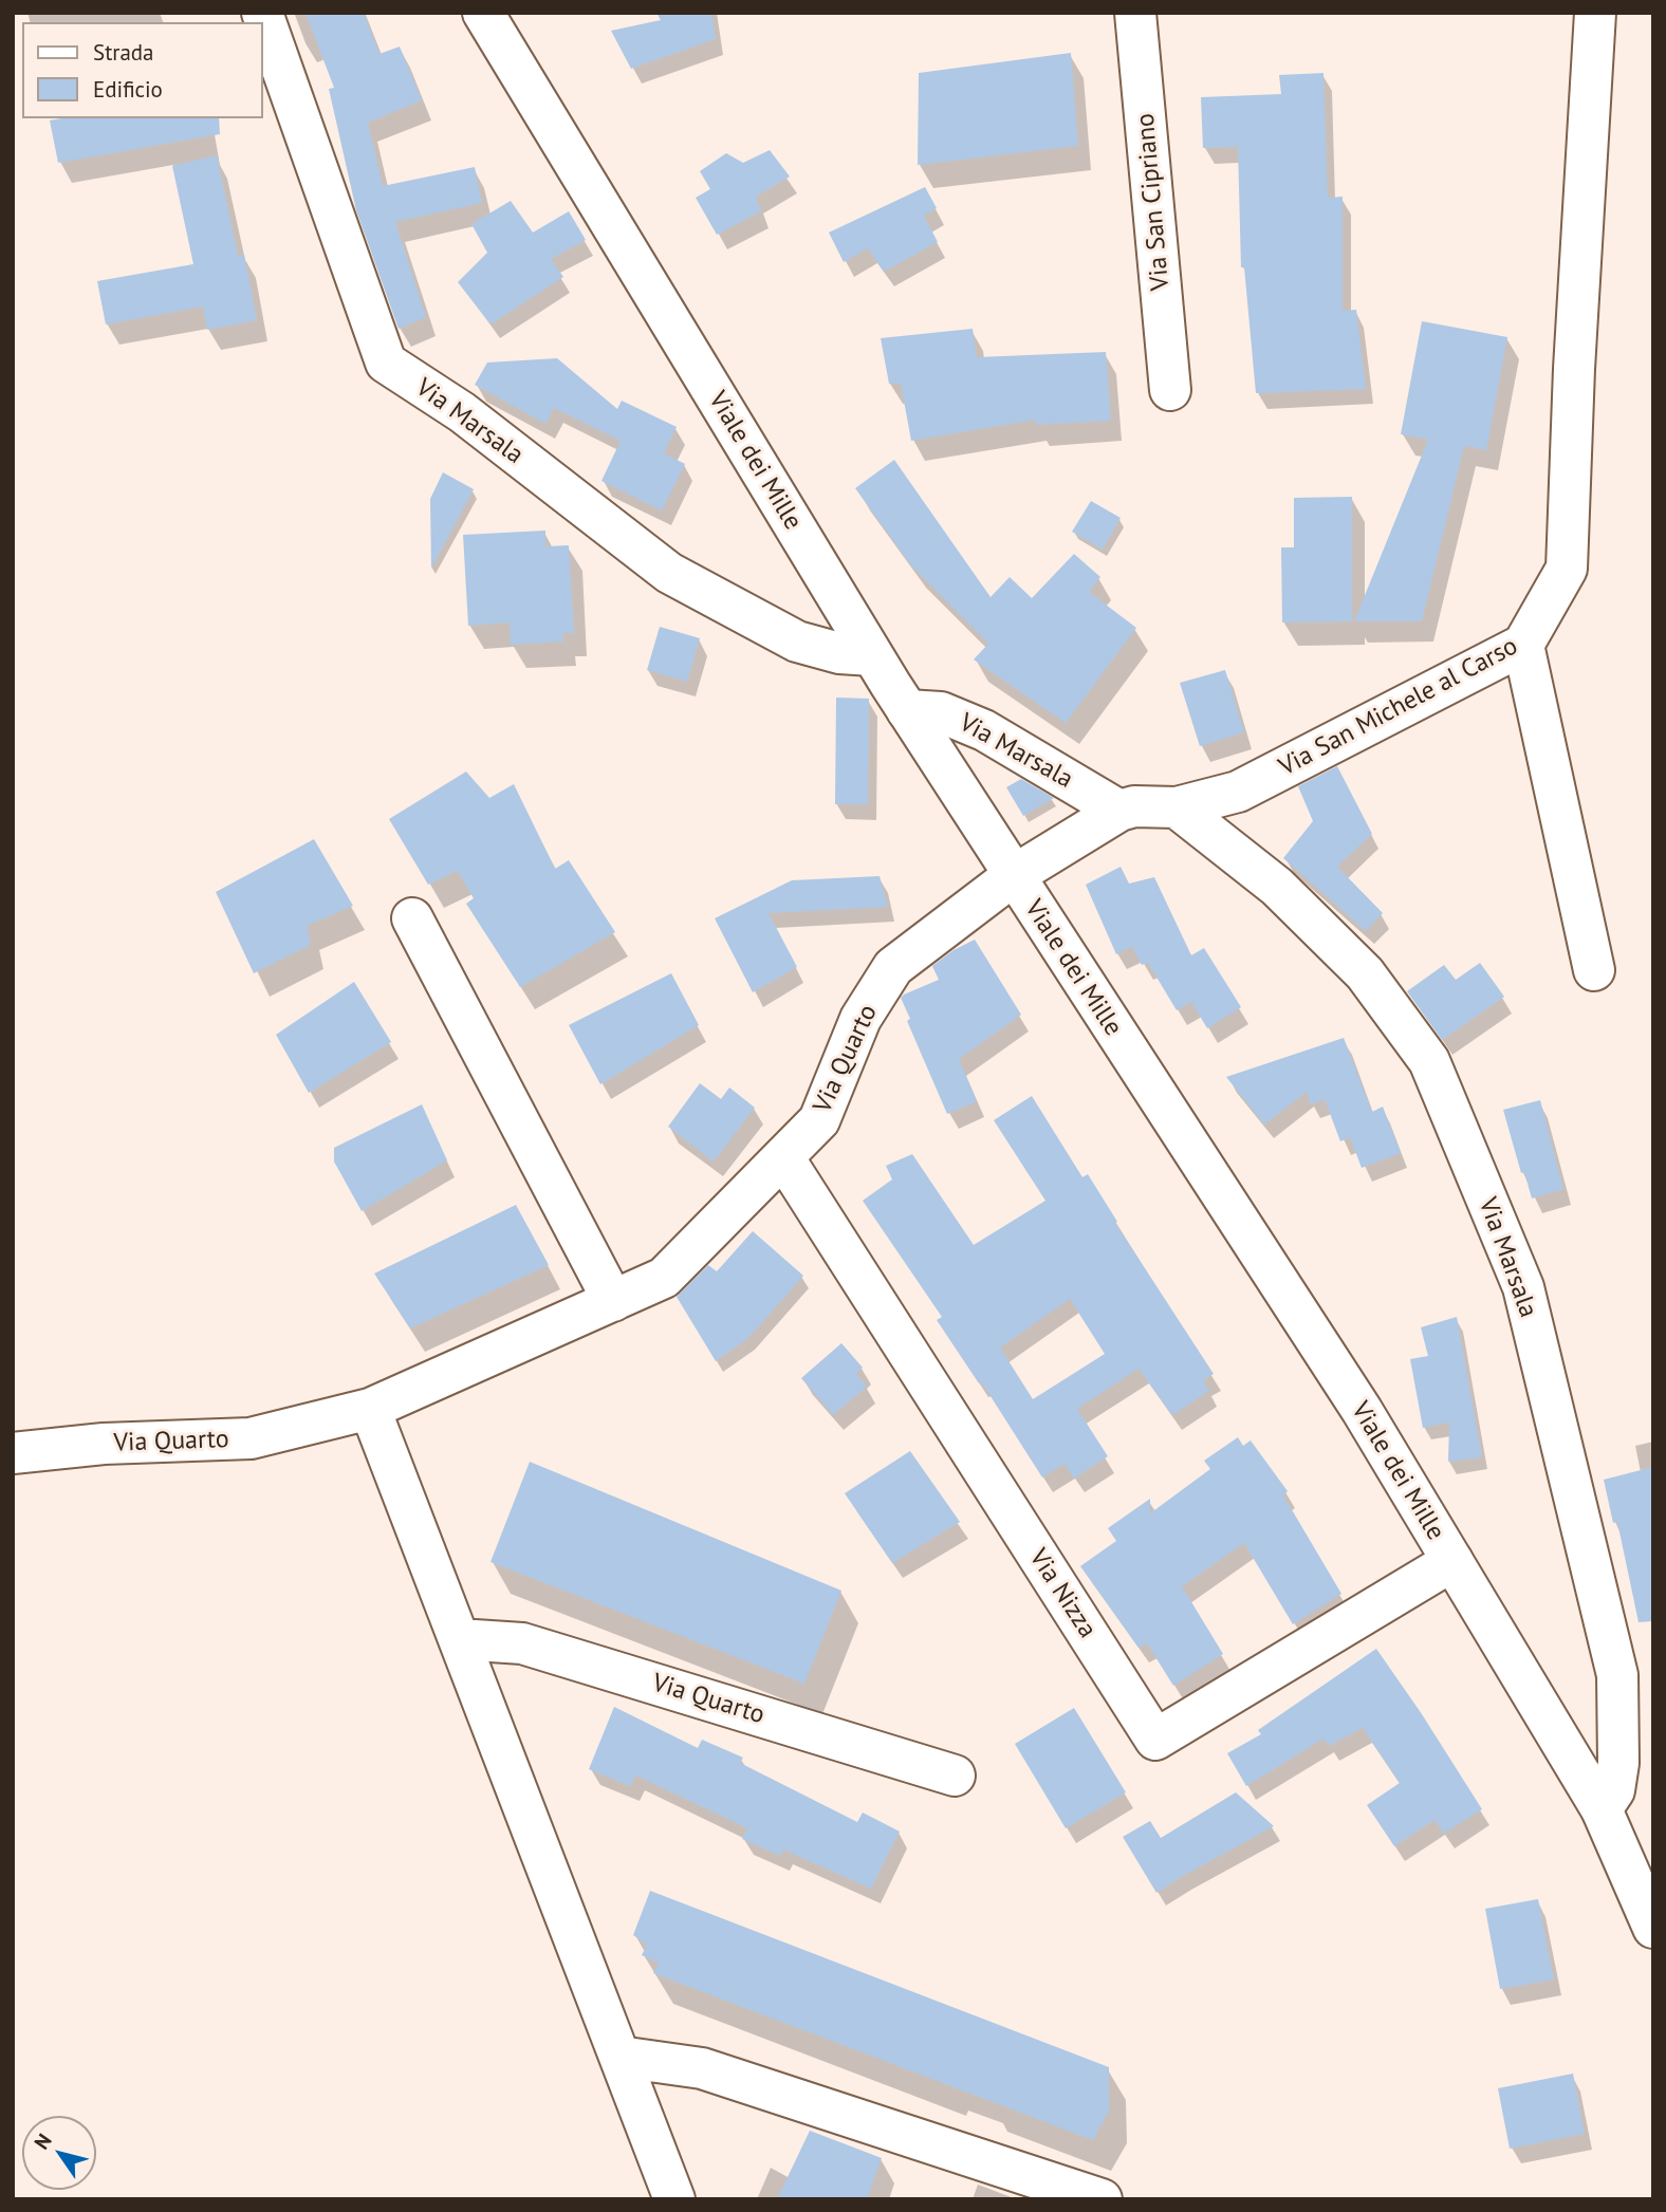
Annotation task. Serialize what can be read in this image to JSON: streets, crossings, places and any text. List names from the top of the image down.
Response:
{
  "streets": {
    "street": [
      "Via San Cipriano",
      "Via Marsala",
      "Viale dei Mille",
      "Via San Michele al Carso",
      "Via Quarto",
      "Via Nizza"
    ]
  },
  "crossings": [
    ["Via Marsala", "Viale dei Mille"],
    ["Via Marsala", "Via San Michele al Carso"],
    ["Viale dei Mille", "Via San Michele al Carso"],
    ["Viale dei Mille", "Via Quarto"],
    ["Viale dei Mille", "Via Nizza"],
    ["Via San Michele al Carso", "Via Quarto"],
    ["Via Quarto", "Via Nizza"]
  ],
  "legend": ["Strada", "Edificio"],
  "north": "top left"
}
